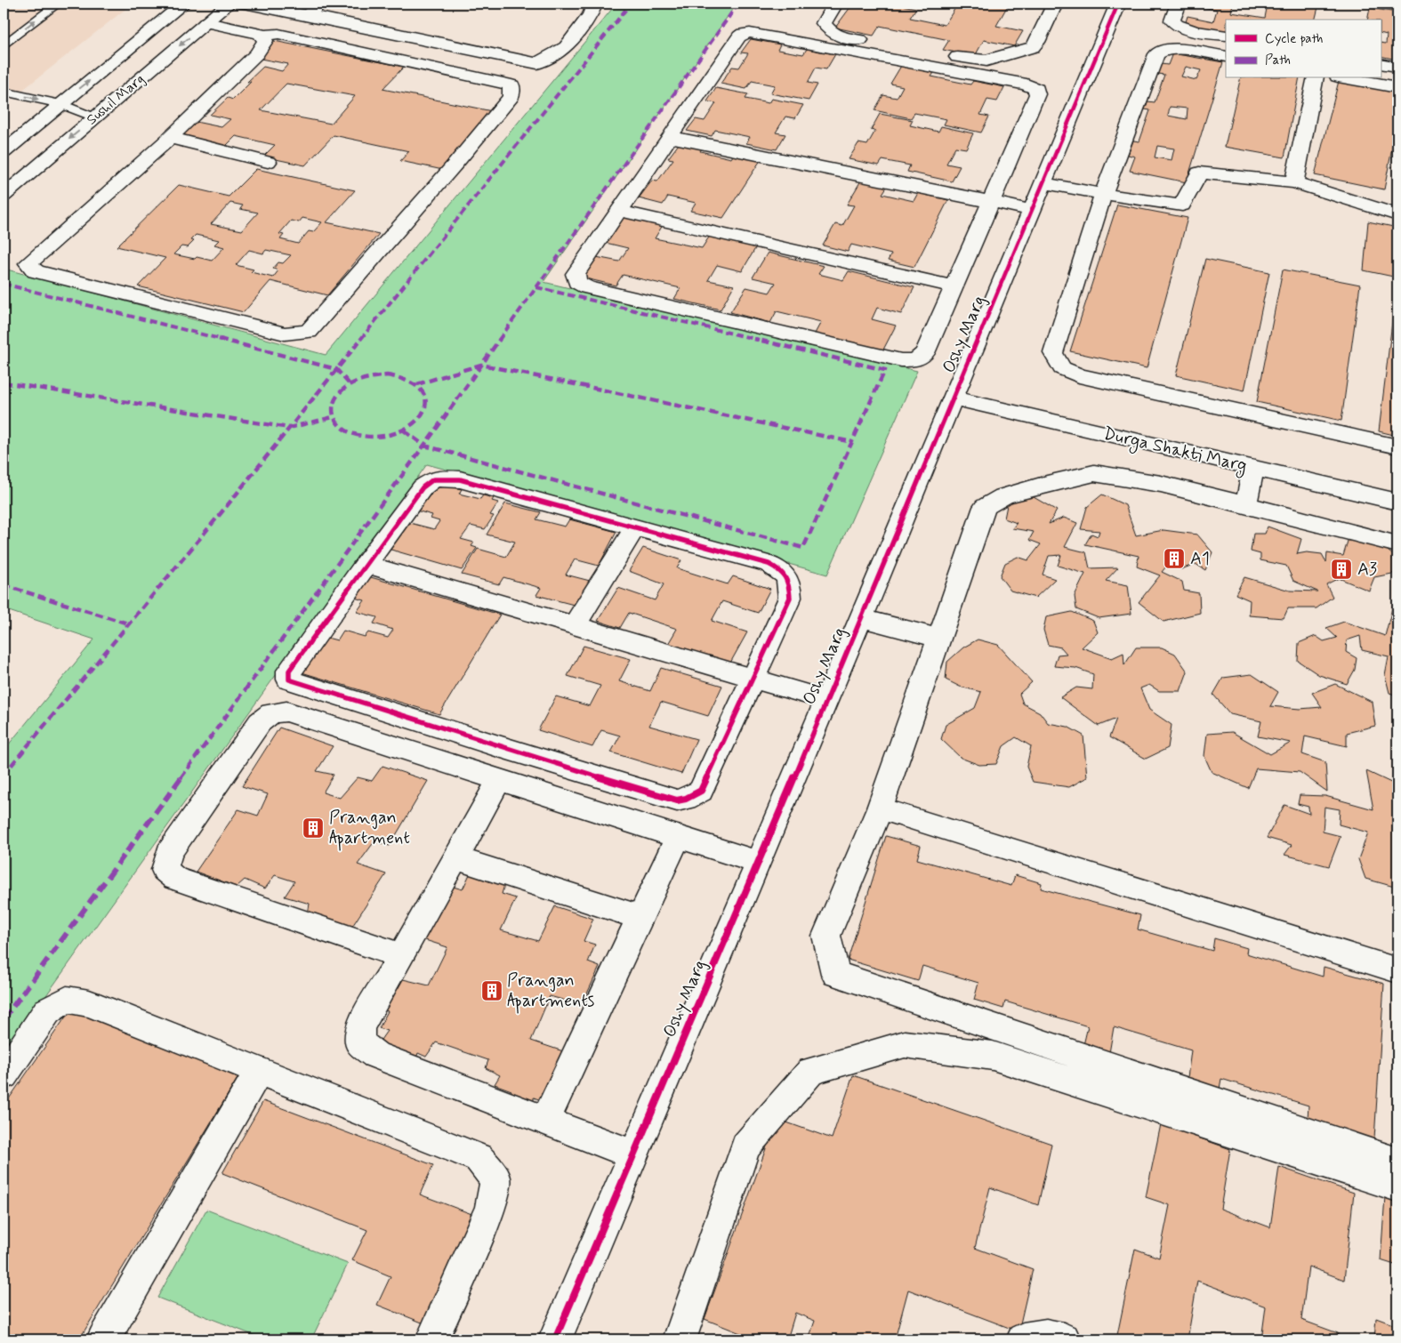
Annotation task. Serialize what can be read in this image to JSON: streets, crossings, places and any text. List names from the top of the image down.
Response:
{
  "streets": {
    "street": ["Sushil Marg", "Oshy Marg", "Durga Shakti Marg"]
  },
  "crossings": [
    ["Oshy Marg", "Durga Shakti Marg"]
  ],
  "places": {
    "building": [
      "A1",
      "A3",
      "Prangan Apartment",
      "Prangan Apartments"
    ]
  },
  "legend": ["Cycle path", "Path"]
}
